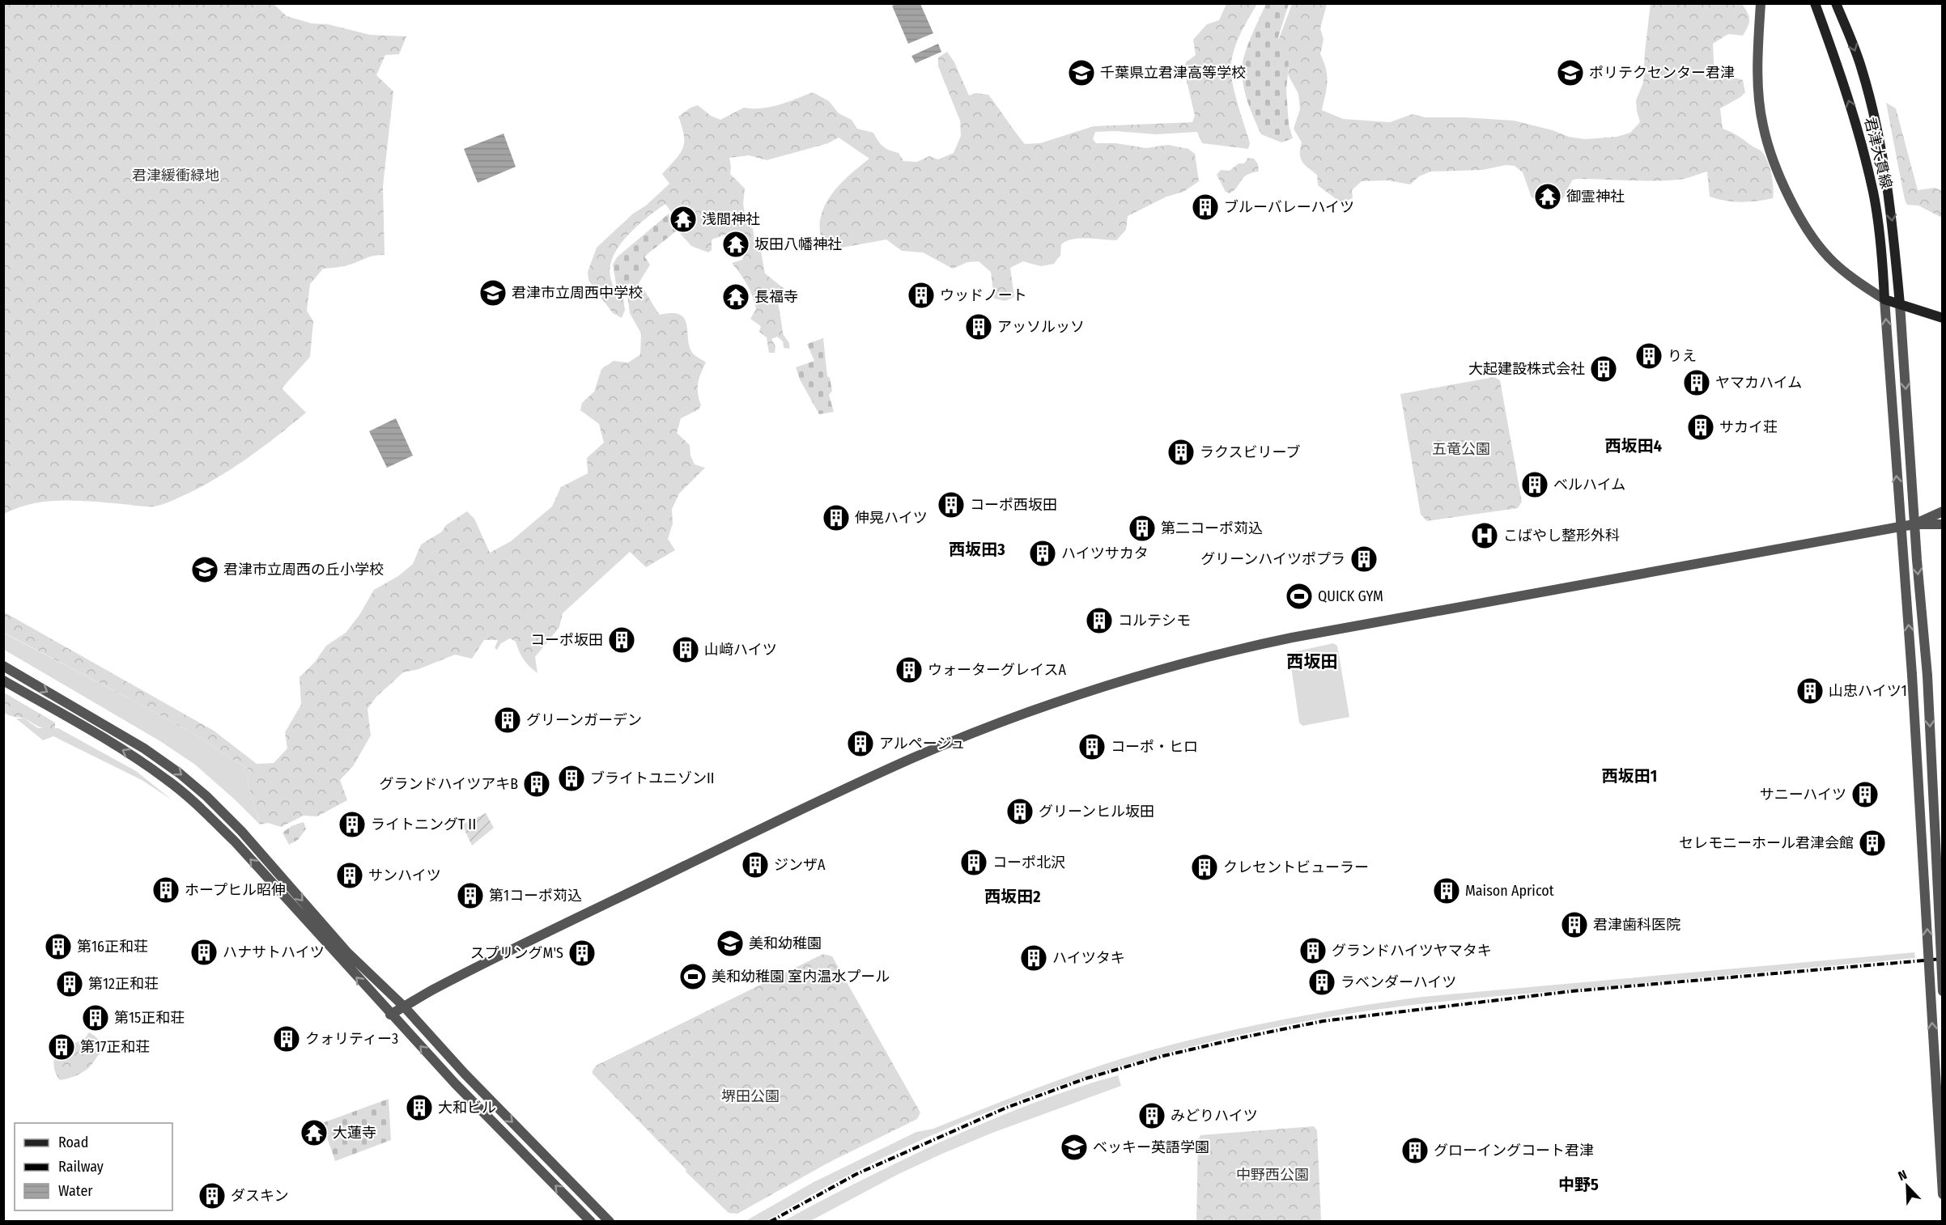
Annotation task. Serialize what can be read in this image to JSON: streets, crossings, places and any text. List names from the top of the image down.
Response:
{
  "streets": {
    "main road": ["君津大貫線"]
  },
  "districts": [
    "西坂田4",
    "西坂田3",
    "西坂田",
    "西坂田1",
    "西坂田2",
    "中野5"
  ],
  "parks": [
    "君津緩衝緑地",
    "五竜公園",
    "堺田公園",
    "中野西公園"
  ],
  "places": {
    "school or university": [
      "千葉県立君津高等学校",
      "ポリテクセンター君津",
      "君津市立周西中学校",
      "君津市立周西の丘小学校",
      "美和幼稚園",
      "ベッキー英語学園"
    ],
    "temple": [
      "御霊神社",
      "浅間神社",
      "坂田八幡神社",
      "長福寺",
      "大蓮寺"
    ],
    "building": [
      "ブルーバレーハイツ",
      "ウッドノート",
      "アッソルッソ",
      "りえ",
      "大起建設株式会社",
      "ヤマカハイム",
      "サカイ荘",
      "ラクスビリーブ",
      "ベルハイム",
      "コーポ西坂田",
      "伸晃ハイツ",
      "第二コーポ苅込",
      "ハイツサカタ",
      "グリーンハイツポプラ",
      "コルテシモ",
      "コーポ坂田",
      "山﨑ハイツ",
      "ウォーターグレイスA",
      "山忠ハイツ1",
      "グリーンガーデン",
      "アルページュ",
      "コーポ・ヒロ",
      "ブライトユニゾンII",
      "グランドハイツアキB",
      "サニーハイツ",
      "グリーンヒル坂田",
      "ライトニングTⅡ",
      "セレモニーホール君津会館",
      "コーポ北沢",
      "ジンザA",
      "クレセントビューラー",
      "サンハイツ",
      "ホープヒル昭伸",
      "Maison Apricot",
      "第1コーポ苅込",
      "君津歯科医院",
      "第16正和荘",
      "グランドハイツヤマタキ",
      "ハナサトハイツ",
      "スプリングM'S",
      "ハイツタキ",
      "ラベンダーハイツ",
      "第12正和荘",
      "第15正和荘",
      "クォリティー3",
      "第17正和荘",
      "大和ビル",
      "みどりハイツ",
      "グローイングコート君津",
      "ダスキン"
    ],
    "hospital": ["こばやし整形外科"],
    "sports": ["QUICK GYM", "美和幼稚園 室内温水プール"]
  },
  "legend": ["Road", "Railway", "Water"],
  "north": "top left"
}
